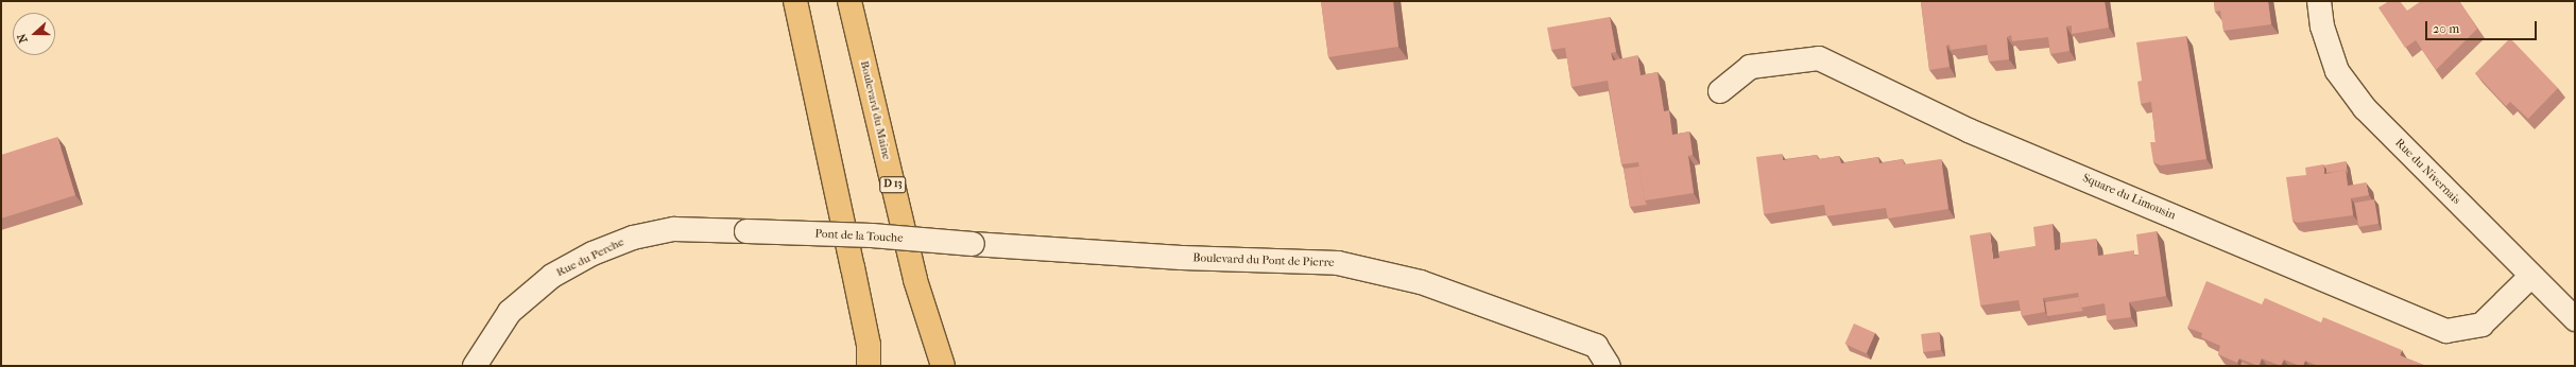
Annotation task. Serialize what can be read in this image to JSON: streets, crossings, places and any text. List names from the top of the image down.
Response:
{
  "streets": {
    "main road": ["Boulevard du Maine", "D 13"],
    "street": [
      "Rue du Nivernais",
      "Square du Limousin",
      "Pont de la Touche",
      "Rue du Perche",
      "Boulevard du Pont de Pierre"
    ]
  },
  "crossings": [
    ["Rue du Nivernais", "Square du Limousin"],
    ["Pont de la Touche", "Rue du Perche"],
    ["Pont de la Touche", "Boulevard du Pont de Pierre"]
  ],
  "scale_bar": "20 m",
  "north": "left"
}
